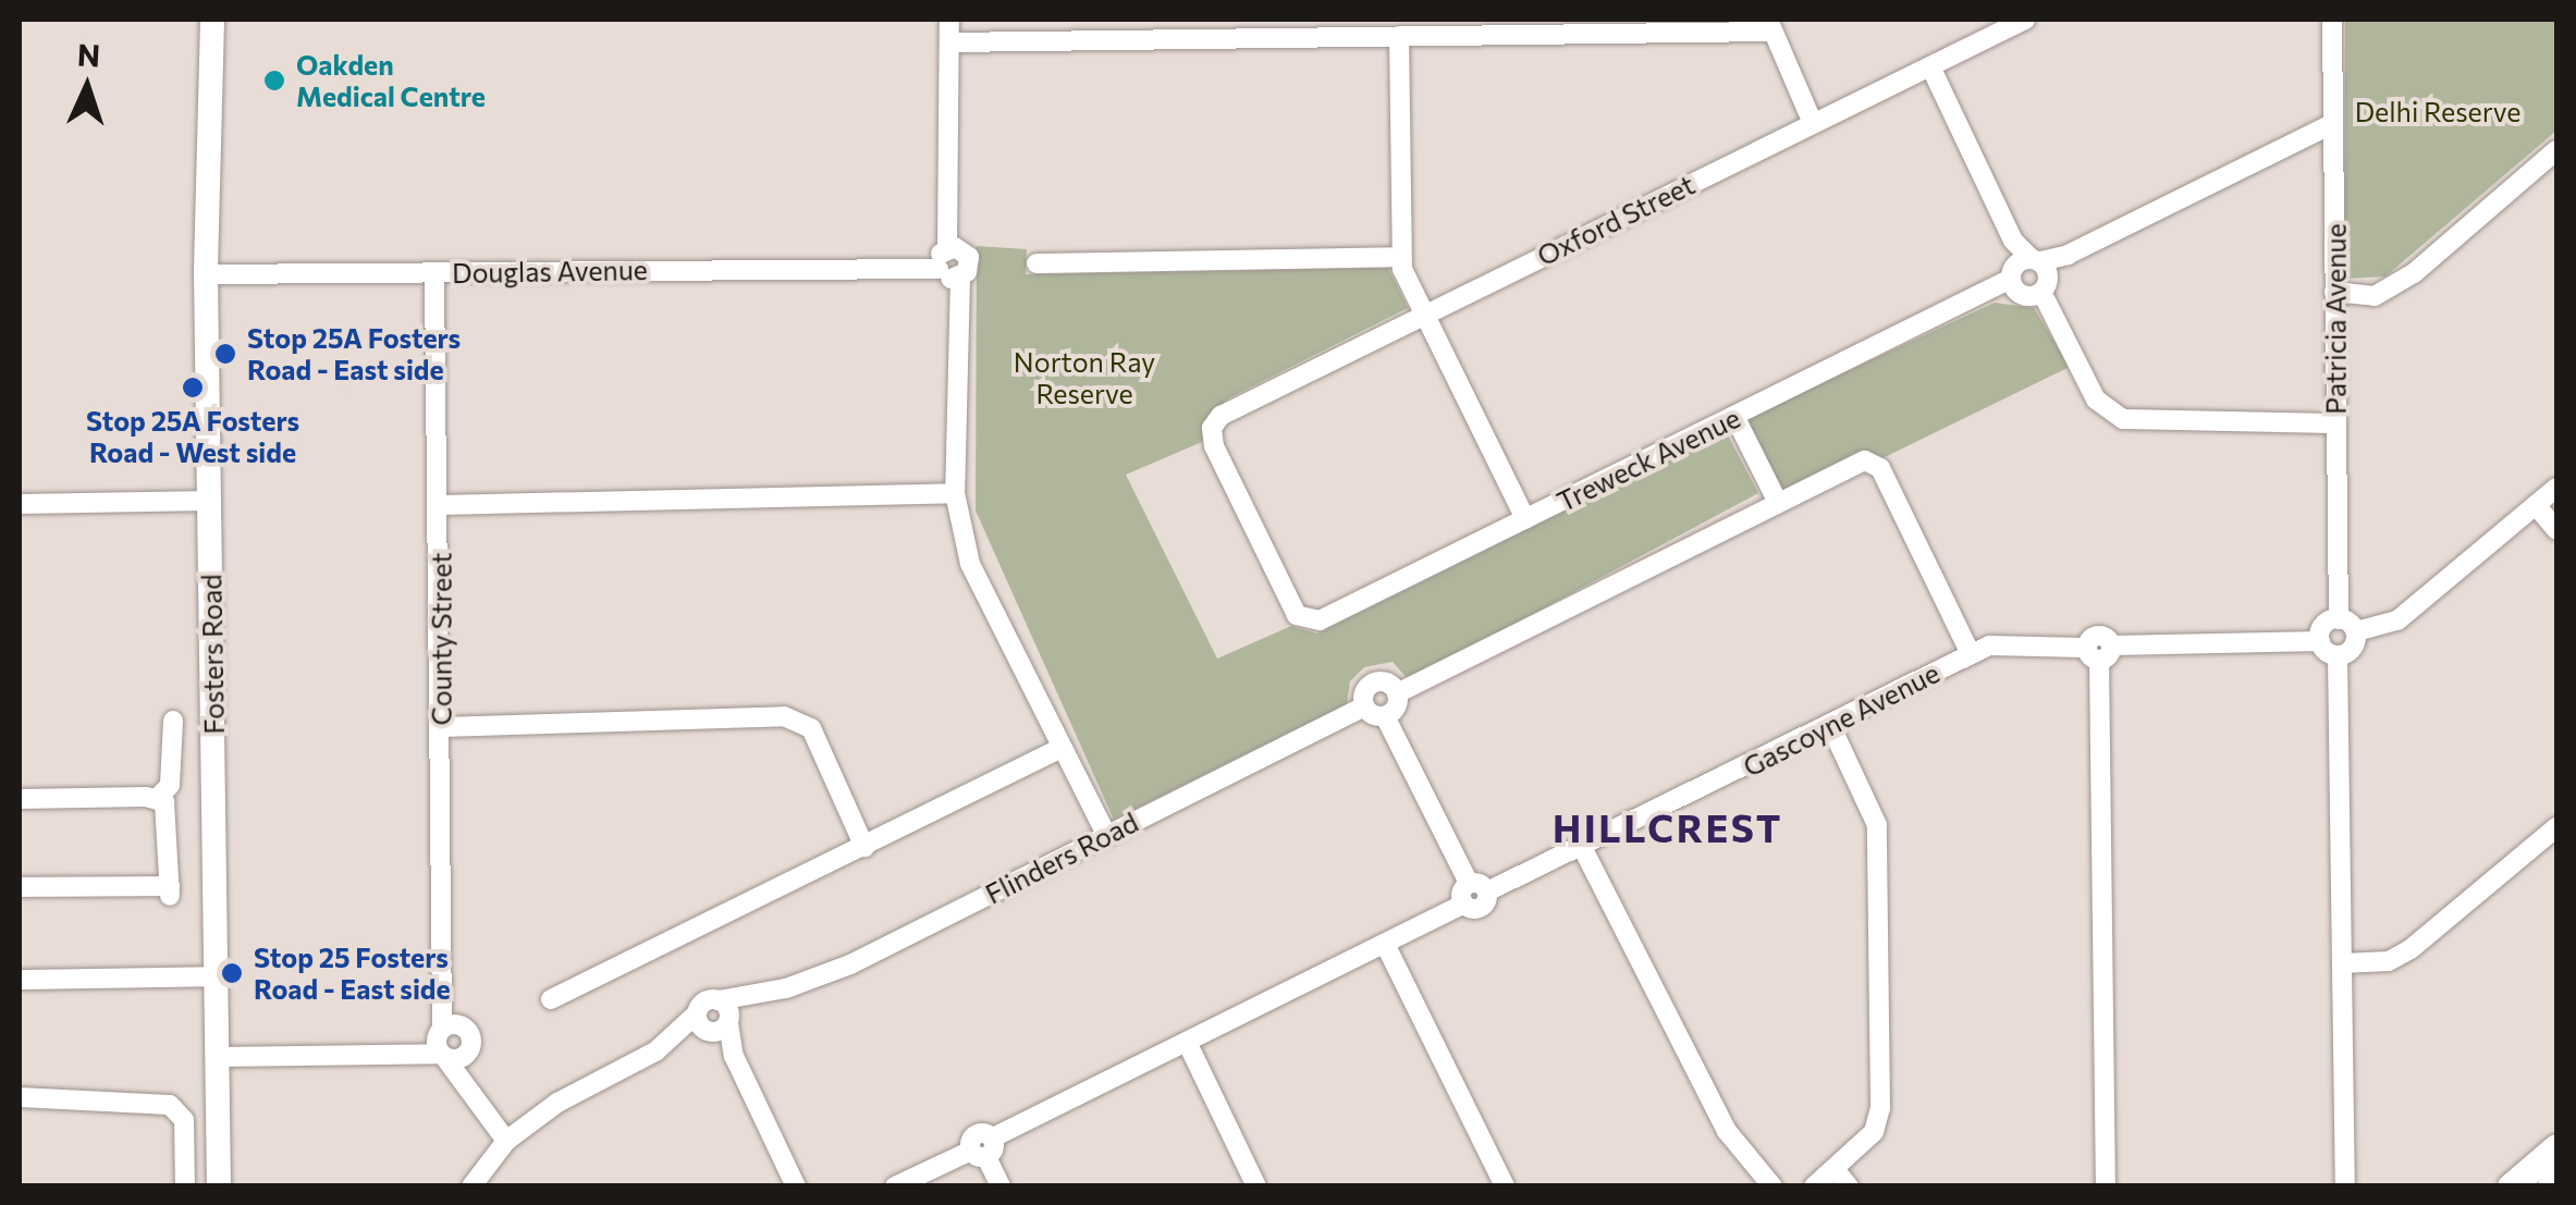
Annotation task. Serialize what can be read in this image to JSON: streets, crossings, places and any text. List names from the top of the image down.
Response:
{
  "streets": {
    "main road": ["Fosters Road"],
    "street": [
      "Oxford Street",
      "Douglas Avenue",
      "Patricia Avenue",
      "Treweck Avenue",
      "County Street",
      "Gascoyne Avenue",
      "Flinders Road"
    ]
  },
  "crossings": [
    ["Oxford Street", "Treweck Avenue"],
    ["Douglas Avenue", "County Street"],
    ["Douglas Avenue", "Fosters Road"],
    ["Patricia Avenue", "Treweck Avenue"],
    ["Patricia Avenue", "Gascoyne Avenue"]
  ],
  "districts": ["HILLCREST"],
  "parks": ["Delhi Reserve", "Norton Ray Reserve"],
  "places": [
    "Oakden Medical Centre",
    "Stop 25A Fosters Road - East side",
    "Stop 25A Fosters Road - West side",
    "Stop 25 Fosters Road - East side"
  ],
  "north": "top"
}
